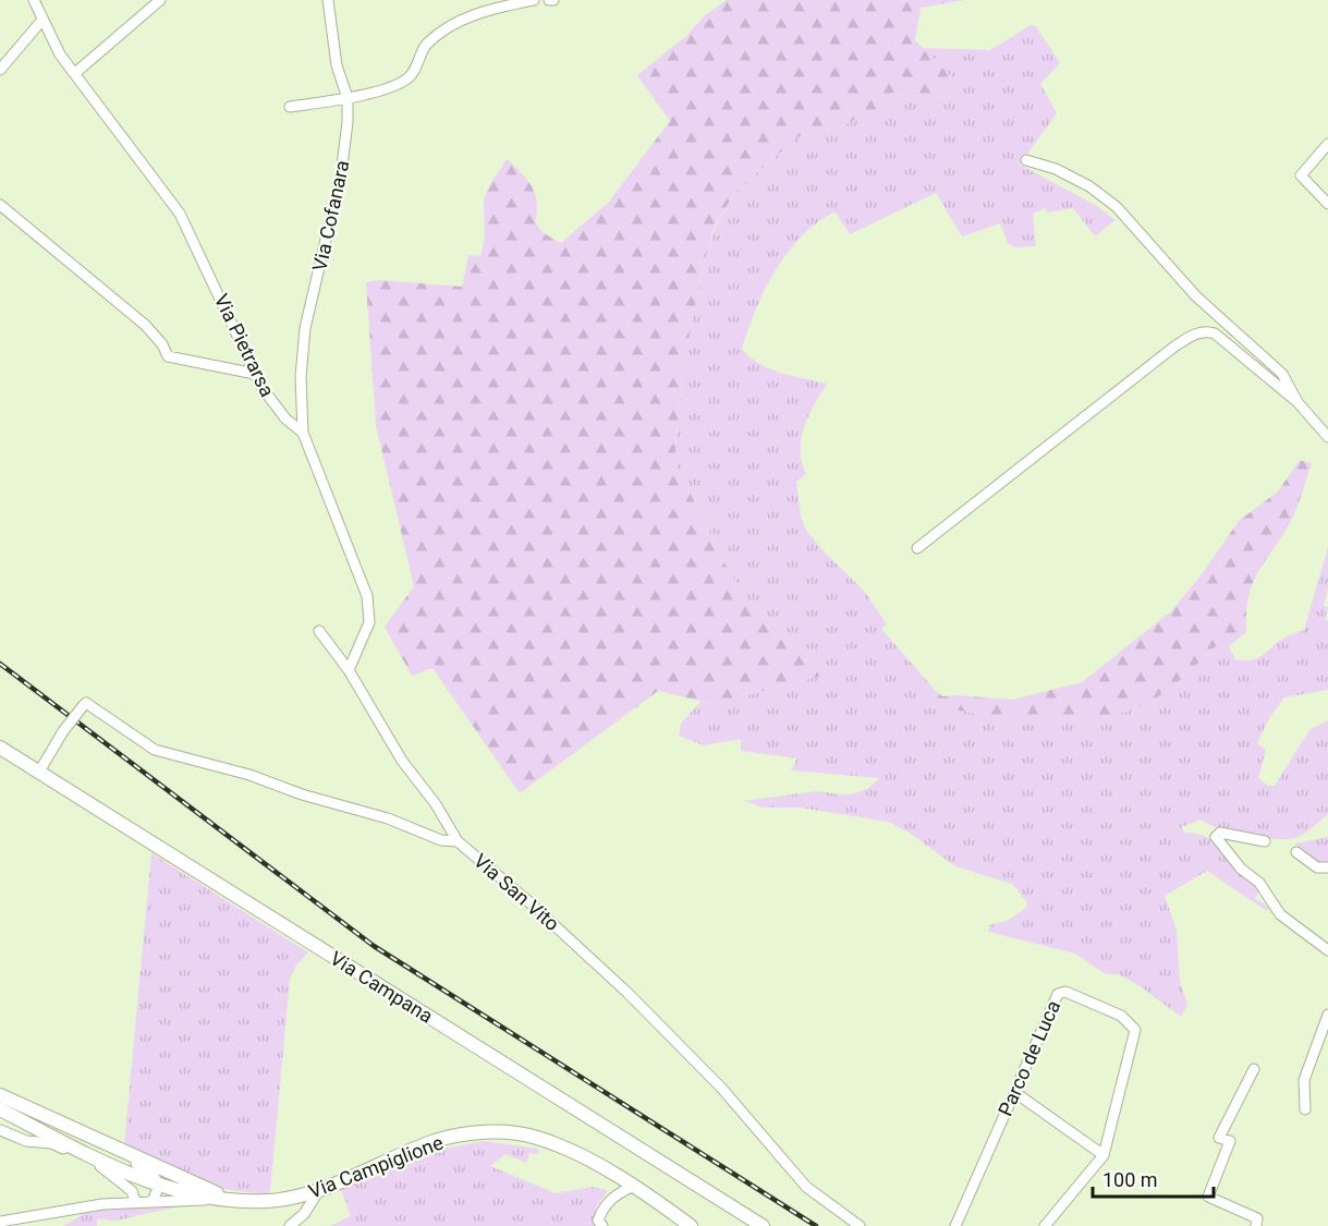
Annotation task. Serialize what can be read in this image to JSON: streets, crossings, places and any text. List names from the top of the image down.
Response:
{
  "streets": {
    "main road": ["Via Campana", "Via Campiglione"],
    "street": [
      "Via Cofanara",
      "Via Pietrarsa",
      "Via San Vito",
      "Parco de Luca"
    ]
  },
  "crossings": [
    ["Via Cofanara", "Via Pietrarsa"],
    ["Via San Vito", "Via Campana"]
  ],
  "scale_bar": "100 m"
}
